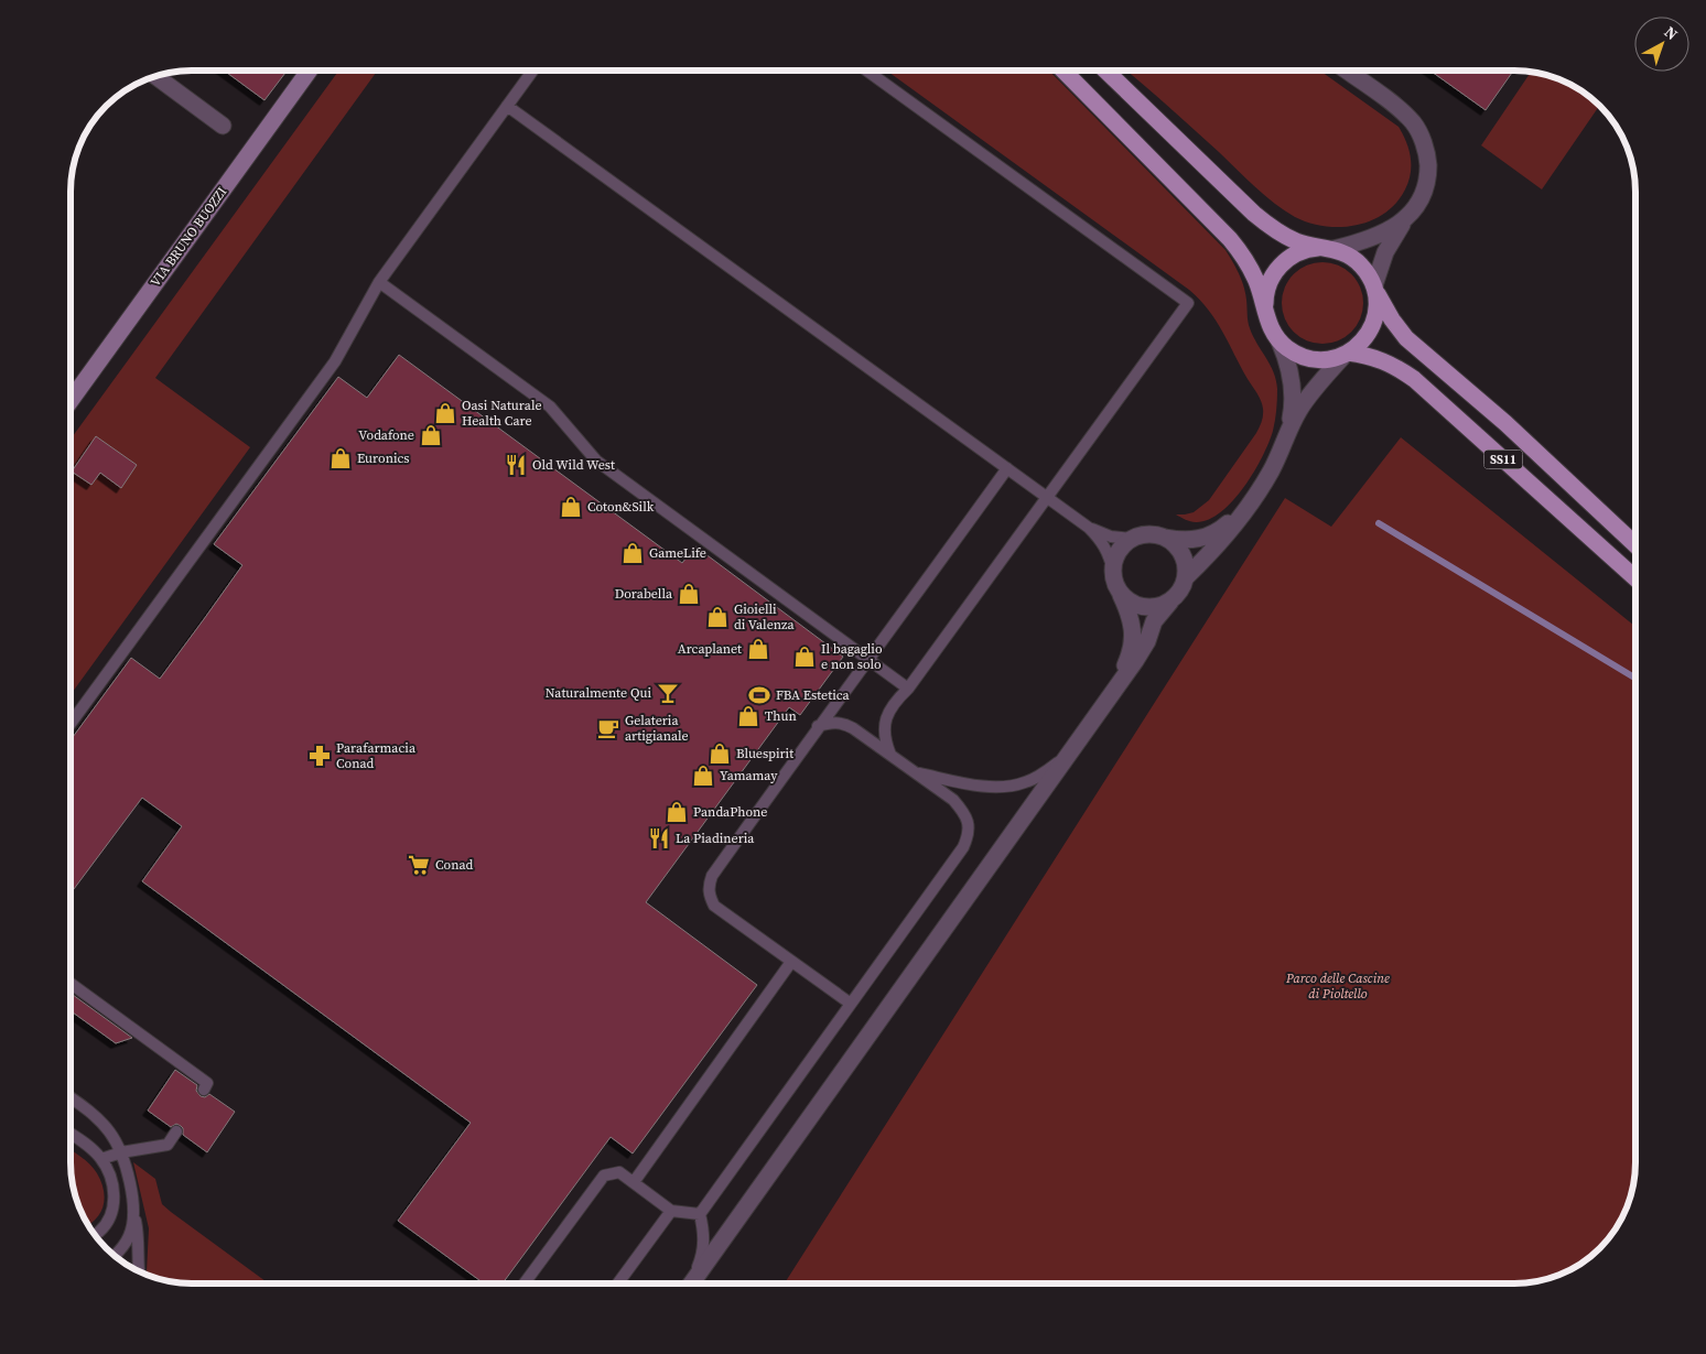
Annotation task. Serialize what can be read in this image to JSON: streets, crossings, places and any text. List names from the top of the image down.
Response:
{
  "streets": {
    "main road": ["VIA BRUNO BUOZZI", "SS11"]
  },
  "parks": ["Parco delle Cascine di Pioltello"],
  "places": {
    "shop": [
      "Oasi Naturale Health Care",
      "Vodafone",
      "Euronics",
      "Coton&Silk",
      "GameLife",
      "Dorabella",
      "Gioielli di Valenza",
      "Arcaplanet",
      "Il bagaglio e non solo",
      "Thun",
      "Bluespirit",
      "Yamamay",
      "PandaPhone"
    ],
    "restaurant": ["Old Wild West", "La Piadineria"],
    "bar": ["Naturalmente Qui"],
    "sports": ["FBA Estetica"],
    "cafe": ["Gelateria artigianale"],
    "pharmacy": ["Parafarmacia Conad"],
    "supermarket": ["Conad"]
  },
  "north": "top right"
}
